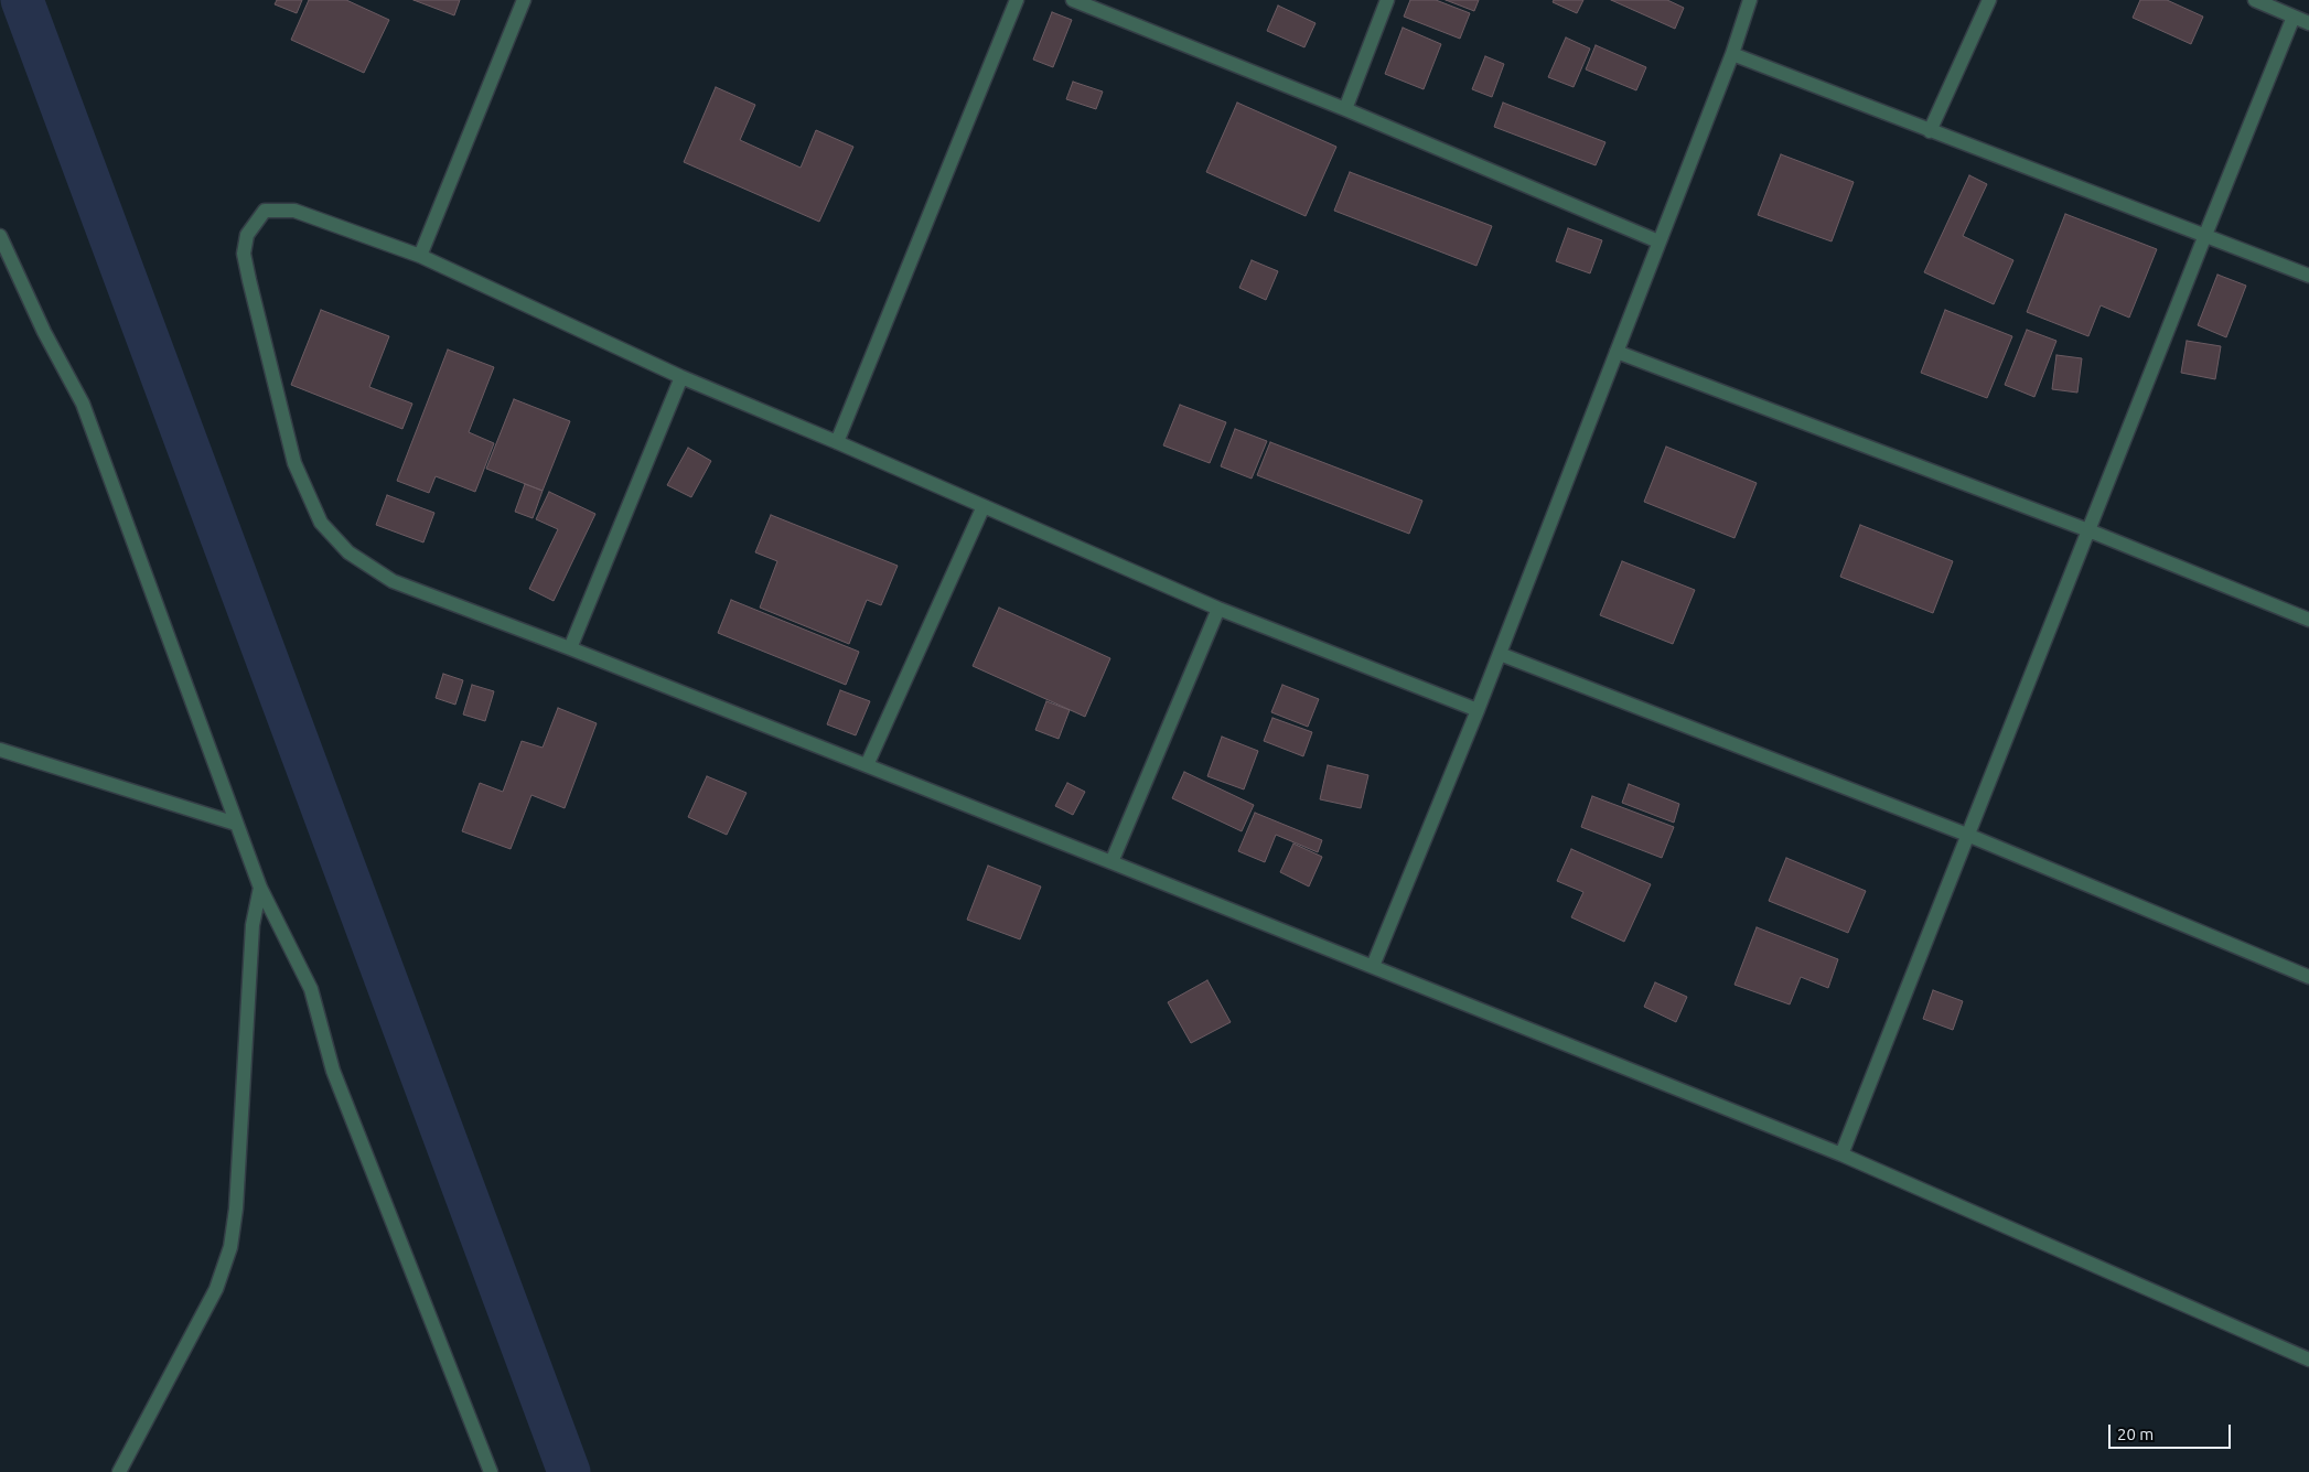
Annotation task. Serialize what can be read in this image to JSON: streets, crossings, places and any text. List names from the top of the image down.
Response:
{
  "scale_bar": "20 m"
}
